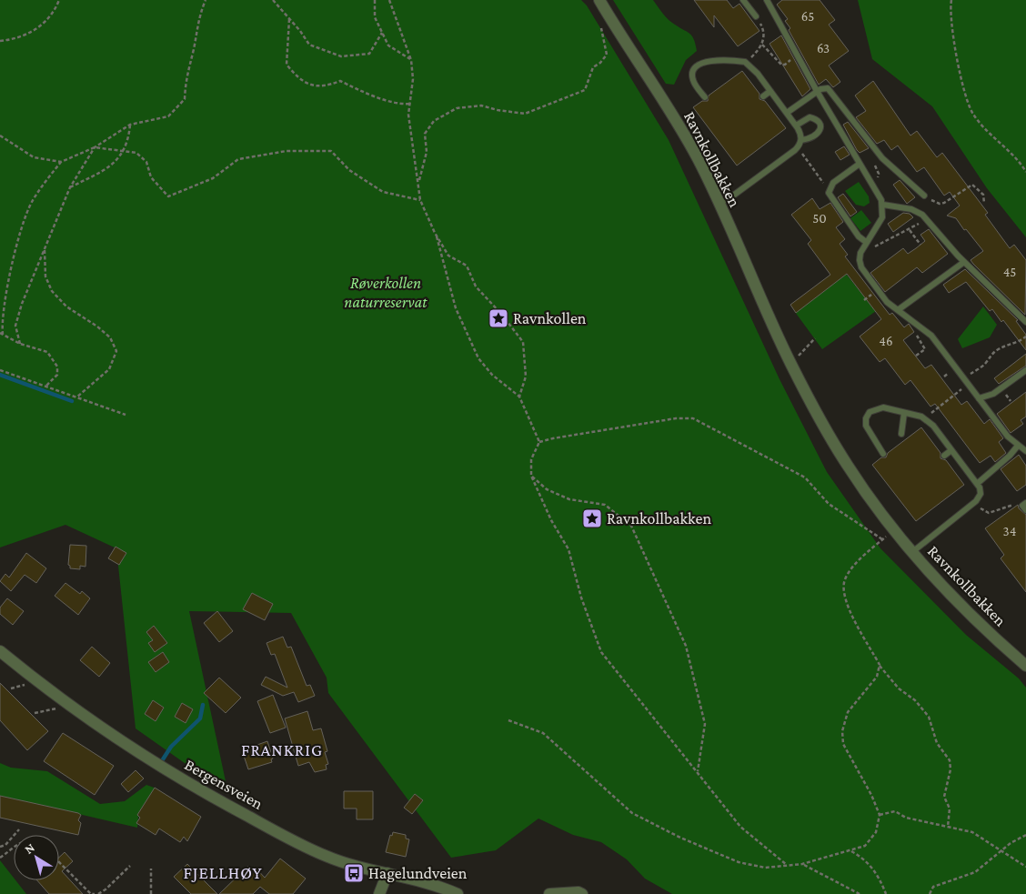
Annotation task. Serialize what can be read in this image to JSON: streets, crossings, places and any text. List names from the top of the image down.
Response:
{
  "streets": {
    "street": ["Ravnkollbakken", "Bergensveien"]
  },
  "districts": ["FRANKRIG", "FJELLHØY"],
  "parks": ["Røverkollen naturreservat"],
  "places": {
    "place": ["Ravnkollen", "Ravnkollbakken"],
    "bus stop": ["Hagelundveien"]
  },
  "house_numbers": [
    "65",
    "63",
    "50",
    "45",
    "46",
    "34"
  ],
  "north": "top left"
}
